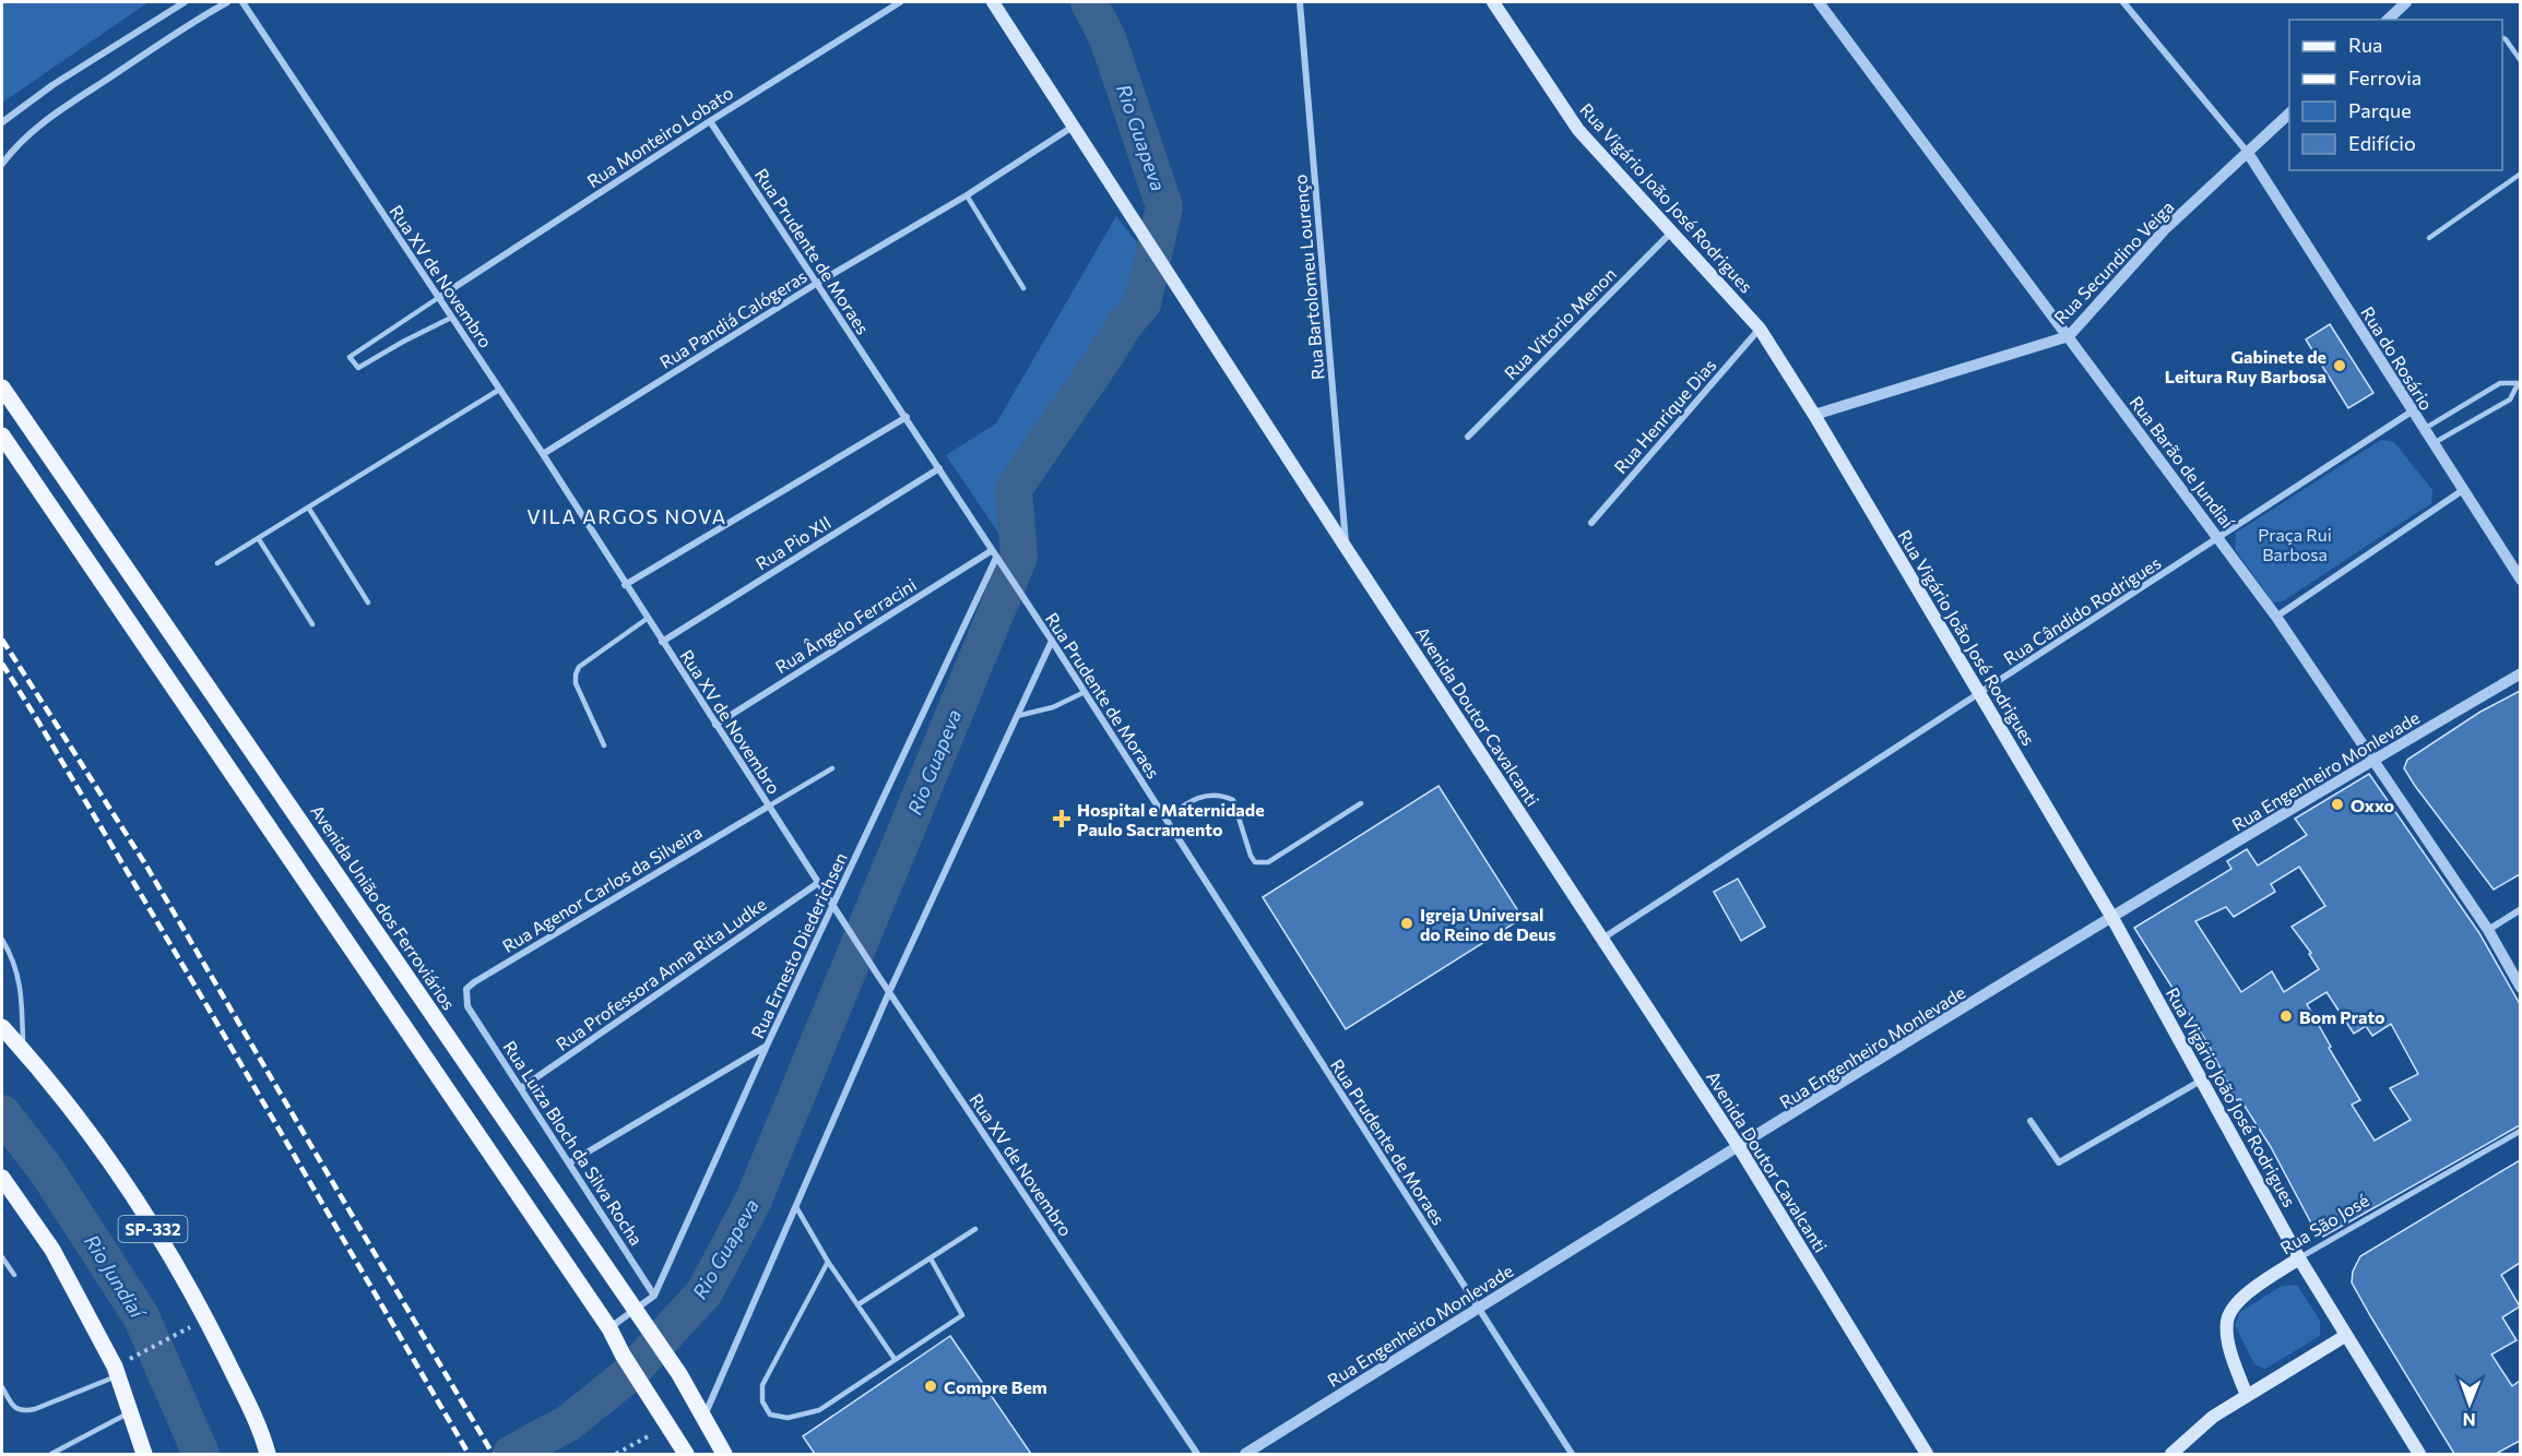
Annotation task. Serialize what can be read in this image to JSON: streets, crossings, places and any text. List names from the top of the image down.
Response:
{
  "streets": {
    "main road": [
      "Rua Vigário João José Rodrigues",
      "Avenida Doutor Cavalcanti",
      "Avenida União dos Ferroviários",
      "Rua São José",
      "SP-332"
    ],
    "street": [
      "Rua Monteiro Lobato",
      "Rua Prudente de Moraes",
      "Rua Secundino Veiga",
      "Rua XV de Novembro",
      "Rua Bartolomeu Lourenço",
      "Rua Pandiá Calógeras",
      "Rua Vitorio Menon",
      "Rua do Rosário",
      "Rua Henrique Dias",
      "Rua Barão de Jundiaí",
      "Rua Pio XII",
      "Rua Cândido Rodrigues",
      "Rua Ângelo Ferracini",
      "Rua Engenheiro Monlevade",
      "Rua Agenor Carlos da Silveira",
      "Rua Ernesto Diederichsen",
      "Rua Professora Anna Rita Ludke",
      "Rua Luiza Bloch da Silva Rocha"
    ]
  },
  "crossings": [
    ["Rua Monteiro Lobato", "Rua Prudente de Moraes"],
    ["Rua Monteiro Lobato", "Rua XV de Novembro"],
    ["Rua Vigário João José Rodrigues", "Rua Secundino Veiga"],
    ["Rua Vigário João José Rodrigues", "Rua Vitorio Menon"],
    ["Rua Vigário João José Rodrigues", "Rua Henrique Dias"],
    ["Rua Vigário João José Rodrigues", "Rua Cândido Rodrigues"],
    ["Rua Vigário João José Rodrigues", "Rua Engenheiro Monlevade"],
    ["Rua Vigário João José Rodrigues", "Rua São José"],
    ["Rua Prudente de Moraes", "Rua Pandiá Calógeras"],
    ["Rua Prudente de Moraes", "Rua Pio XII"],
    ["Rua Prudente de Moraes", "Rua Ângelo Ferracini"],
    ["Rua Prudente de Moraes", "Rua Engenheiro Monlevade"],
    ["Rua Prudente de Moraes", "Rua Ernesto Diederichsen"],
    ["Rua Secundino Veiga", "Rua do Rosário"],
    ["Rua Secundino Veiga", "Rua Barão de Jundiaí"],
    ["Rua XV de Novembro", "Rua Pandiá Calógeras"],
    ["Rua XV de Novembro", "Rua Pio XII"],
    ["Rua XV de Novembro", "Rua Ângelo Ferracini"],
    ["Rua XV de Novembro", "Rua Agenor Carlos da Silveira"],
    ["Rua XV de Novembro", "Rua Ernesto Diederichsen"],
    ["Rua XV de Novembro", "Rua Professora Anna Rita Ludke"],
    ["Rua Bartolomeu Lourenço", "Avenida Doutor Cavalcanti"],
    ["Rua Pandiá Calógeras", "Avenida Doutor Cavalcanti"],
    ["Rua do Rosário", "Rua Cândido Rodrigues"],
    ["Rua Barão de Jundiaí", "Rua Cândido Rodrigues"],
    ["Rua Barão de Jundiaí", "Rua Engenheiro Monlevade"],
    ["Rua Cândido Rodrigues", "Avenida Doutor Cavalcanti"],
    ["Avenida Doutor Cavalcanti", "Rua Engenheiro Monlevade"],
    ["Rua Agenor Carlos da Silveira", "Rua Luiza Bloch da Silva Rocha"],
    ["Avenida União dos Ferroviários", "Rua Ernesto Diederichsen"],
    ["Rua Ernesto Diederichsen", "Rua Luiza Bloch da Silva Rocha"],
    ["Rua Professora Anna Rita Ludke", "Rua Luiza Bloch da Silva Rocha"]
  ],
  "districts": ["VILA ARGOS NOVA"],
  "water": ["Rio Guapeva", "Rio Jundiaí"],
  "parks": ["Praça Rui Barbosa"],
  "places": {
    "other": [
      "Gabinete de Leitura Ruy Barbosa",
      "Oxxo",
      "Igreja Universal do Reino de Deus",
      "Bom Prato",
      "Compre Bem"
    ],
    "health": ["Hospital e Maternidade Paulo Sacramento"]
  },
  "legend": [
    "Rua",
    "Ferrovia",
    "Parque",
    "Edifício"
  ],
  "north": "bottom"
}
